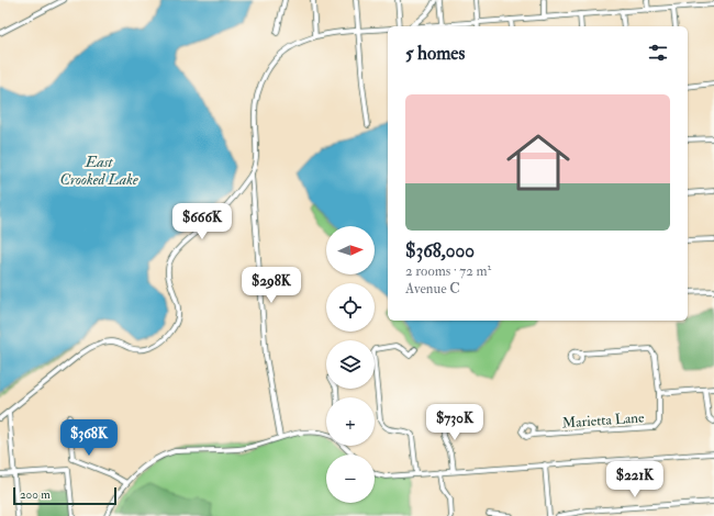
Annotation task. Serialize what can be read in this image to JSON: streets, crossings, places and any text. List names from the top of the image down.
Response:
{
  "streets": {
    "street": ["Marietta Lane"]
  },
  "water": ["East Crooked Lake"],
  "scale_bar": "200 m",
  "north": "right",
  "page": {
    "heading": "5 homes",
    "list": [
      {
        "name": "$368,000",
        "note": "2 rooms · 72 m² · Avenue C"
      }
    ],
    "price": [
      "$666K",
      "$298K",
      "$730K",
      "$368K",
      "$221K"
    ],
    "map_buttons": ["+", "−"],
    "scale": "200 m"
  }
}
